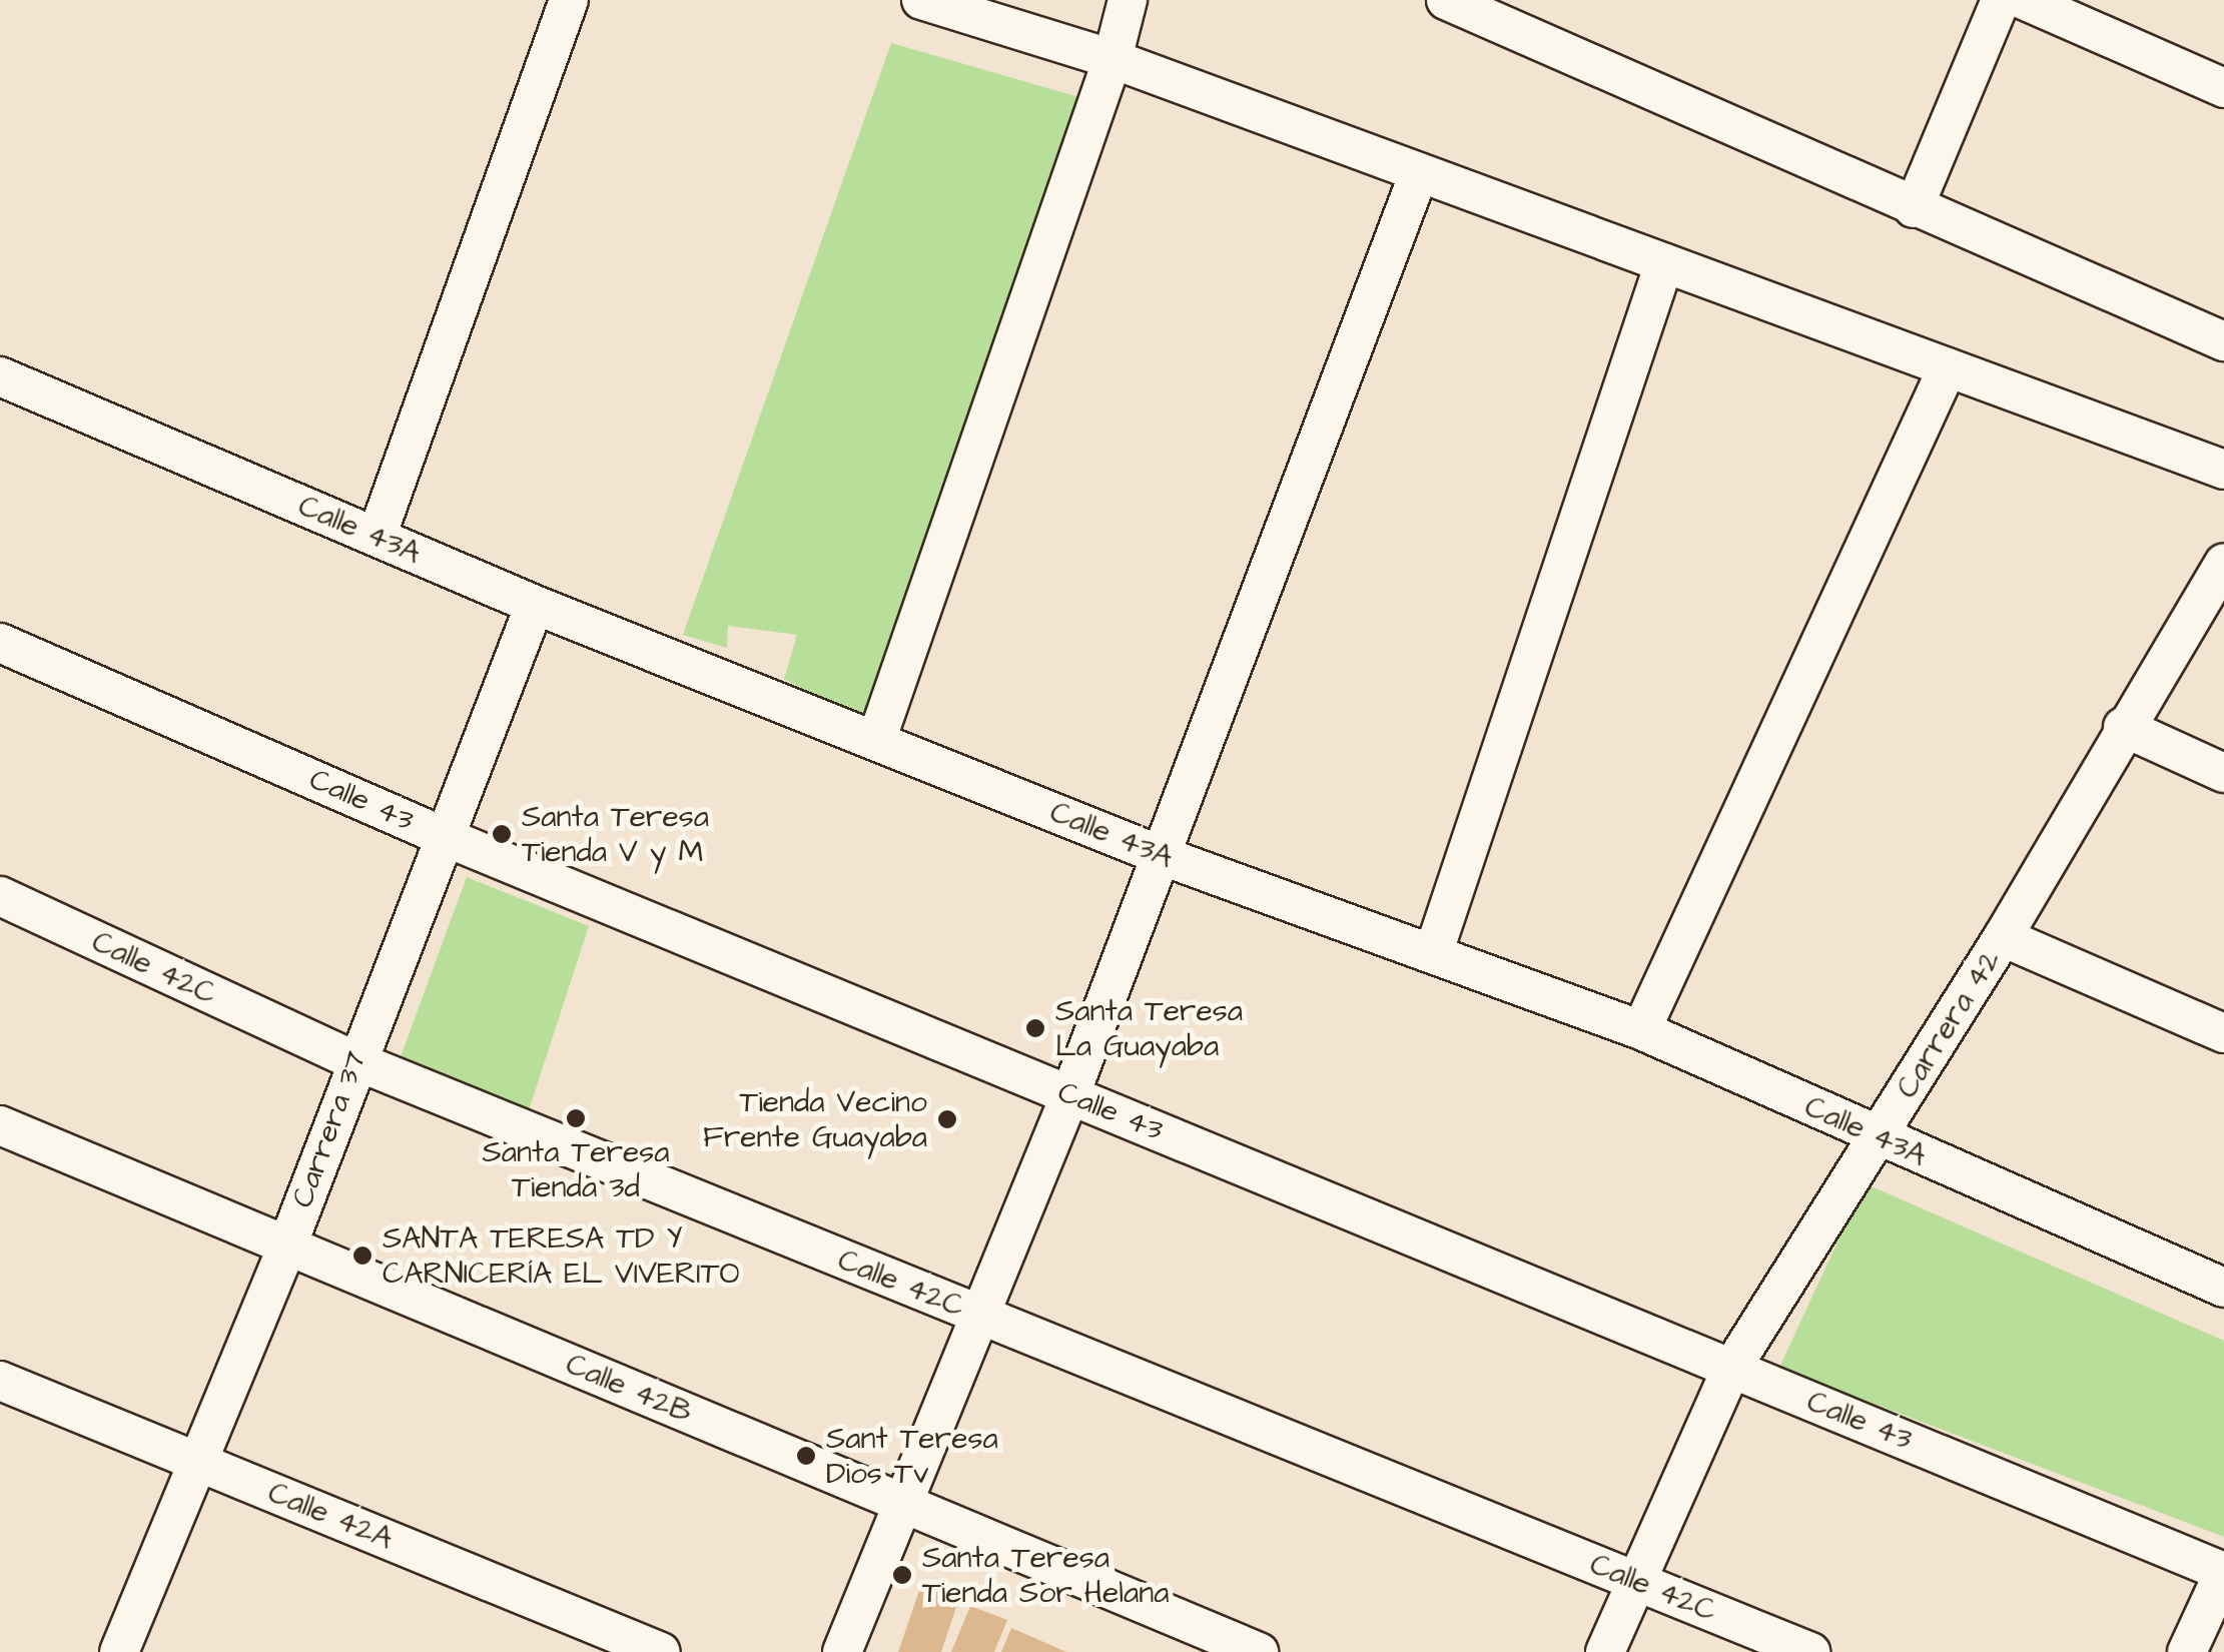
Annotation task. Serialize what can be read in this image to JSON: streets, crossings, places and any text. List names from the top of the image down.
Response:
{
  "streets": {
    "street": [
      "Calle 43A",
      "Calle 43",
      "Calle 42C",
      "Carrera 42",
      "Carrera 37",
      "Calle 42B",
      "Calle 42A"
    ]
  },
  "crossings": [
    ["Calle 43A", "Carrera 42"],
    ["Calle 43A", "Carrera 37"],
    ["Calle 43", "Carrera 42"],
    ["Calle 43", "Carrera 37"],
    ["Calle 42C", "Carrera 42"],
    ["Calle 42C", "Carrera 37"],
    ["Carrera 37", "Calle 42B"],
    ["Carrera 37", "Calle 42A"]
  ],
  "places": [
    "Santa Teresa Tienda V y M",
    "Santa Teresa La Guayaba",
    "Santa Teresa Tienda 3d",
    "Tienda Vecino Frente Guayaba",
    "SANTA TERESA TD Y CARNICERÍA EL VIVERITO",
    "Sant Teresa Dios Tv",
    "Santa Teresa Tienda Sor Helana"
  ]
}
